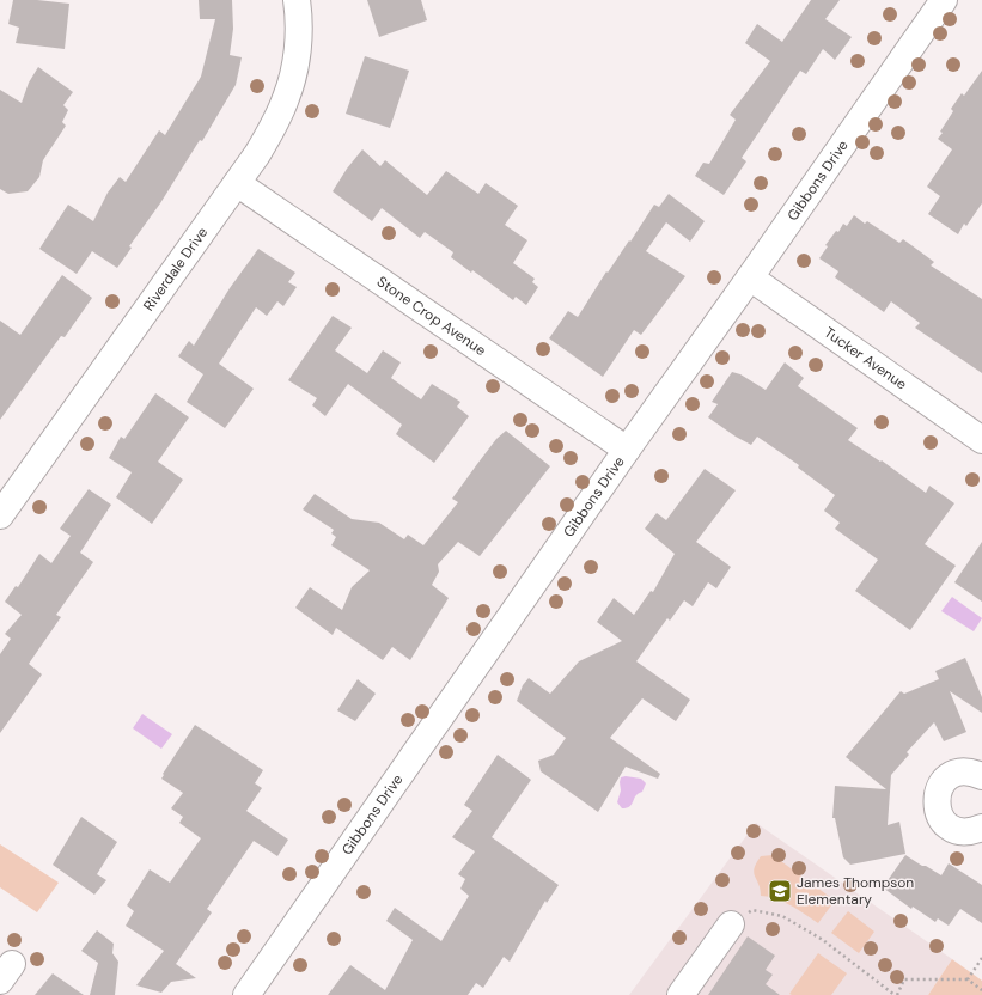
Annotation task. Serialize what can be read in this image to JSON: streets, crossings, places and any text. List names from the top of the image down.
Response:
{
  "streets": {
    "street": [
      "Gibbons Drive",
      "Riverdale Drive",
      "Stone Crop Avenue",
      "Tucker Avenue"
    ]
  },
  "crossings": [
    ["Gibbons Drive", "Stone Crop Avenue"],
    ["Gibbons Drive", "Tucker Avenue"],
    ["Riverdale Drive", "Stone Crop Avenue"]
  ],
  "places": {
    "school or university": ["James Thompson Elementary"]
  }
}
